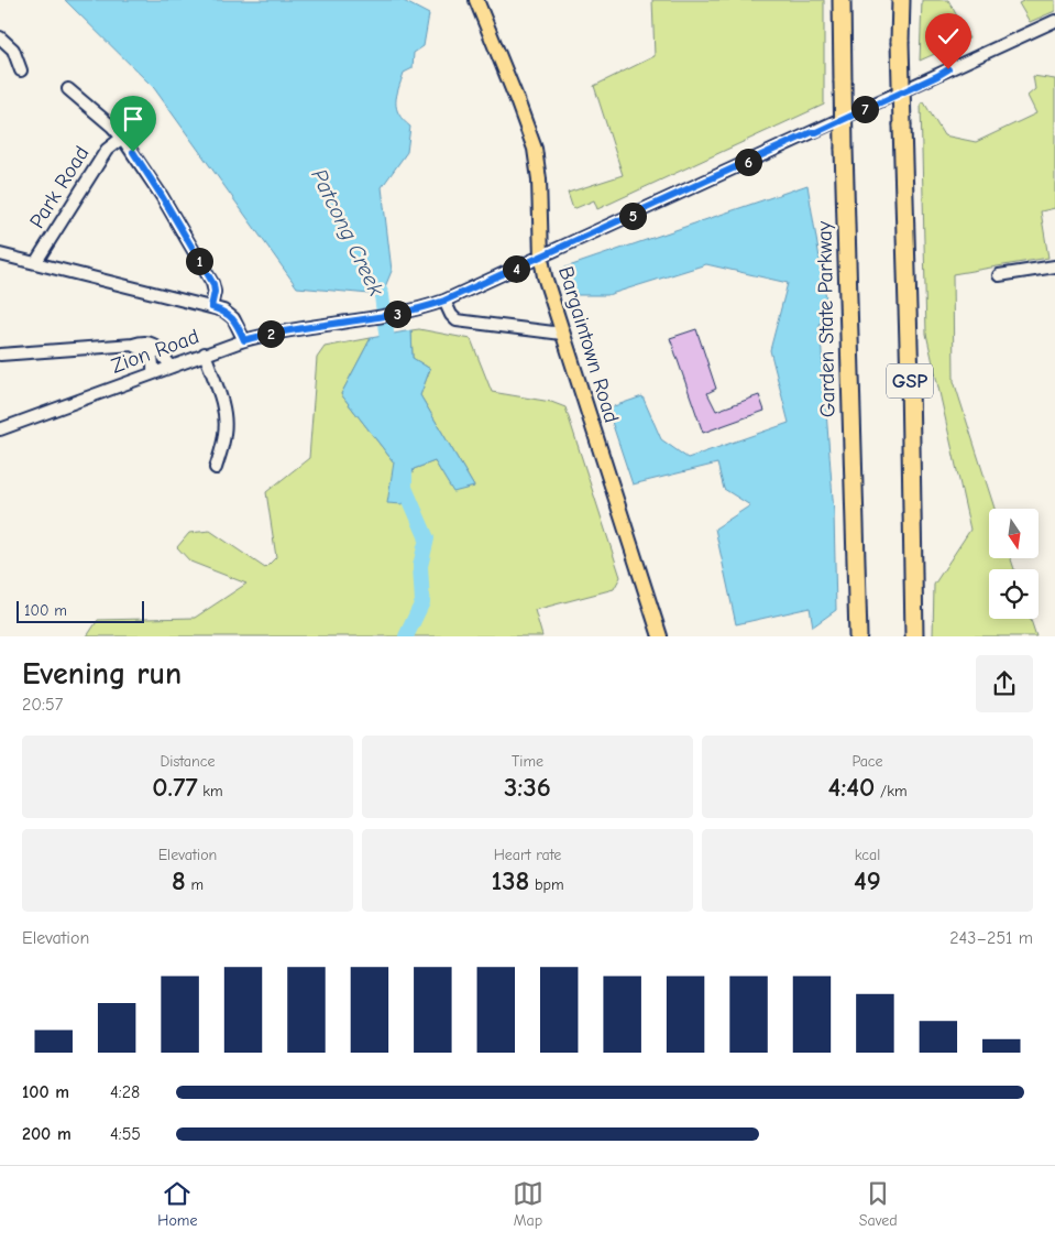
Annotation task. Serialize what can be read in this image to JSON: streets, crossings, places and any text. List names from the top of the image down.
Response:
{
  "streets": {
    "highway": ["Garden State Parkway", "GSP"],
    "main road": ["Bargaintown Road"],
    "street": ["Park Road", "Zion Road"]
  },
  "crossings": [
    ["Bargaintown Road", "Zion Road"]
  ],
  "water": ["Patcong Creek"],
  "scale_bar": "100 m",
  "north": "bottom",
  "page": {
    "pins": [
      "7",
      "6",
      "5",
      "1",
      "4",
      "3",
      "2"
    ],
    "scale": "100 m",
    "heading": ["Evening run", "20:57"],
    "stats": [
      ["Distance", "0.77 km"],
      ["Time", "3:36"],
      ["Pace", "4:40 /km"],
      ["Elevation", "8 m"],
      ["Heart rate", "138 bpm"],
      ["kcal", "49"]
    ],
    "chart": ["Elevation", "243–251 m"],
    "list": [
      {
        "name": "100 m",
        "note": "4:28"
      },
      {
        "name": "200 m",
        "note": "4:55"
      }
    ],
    "tabs": ["Home", "Map", "Saved"]
  }
}
